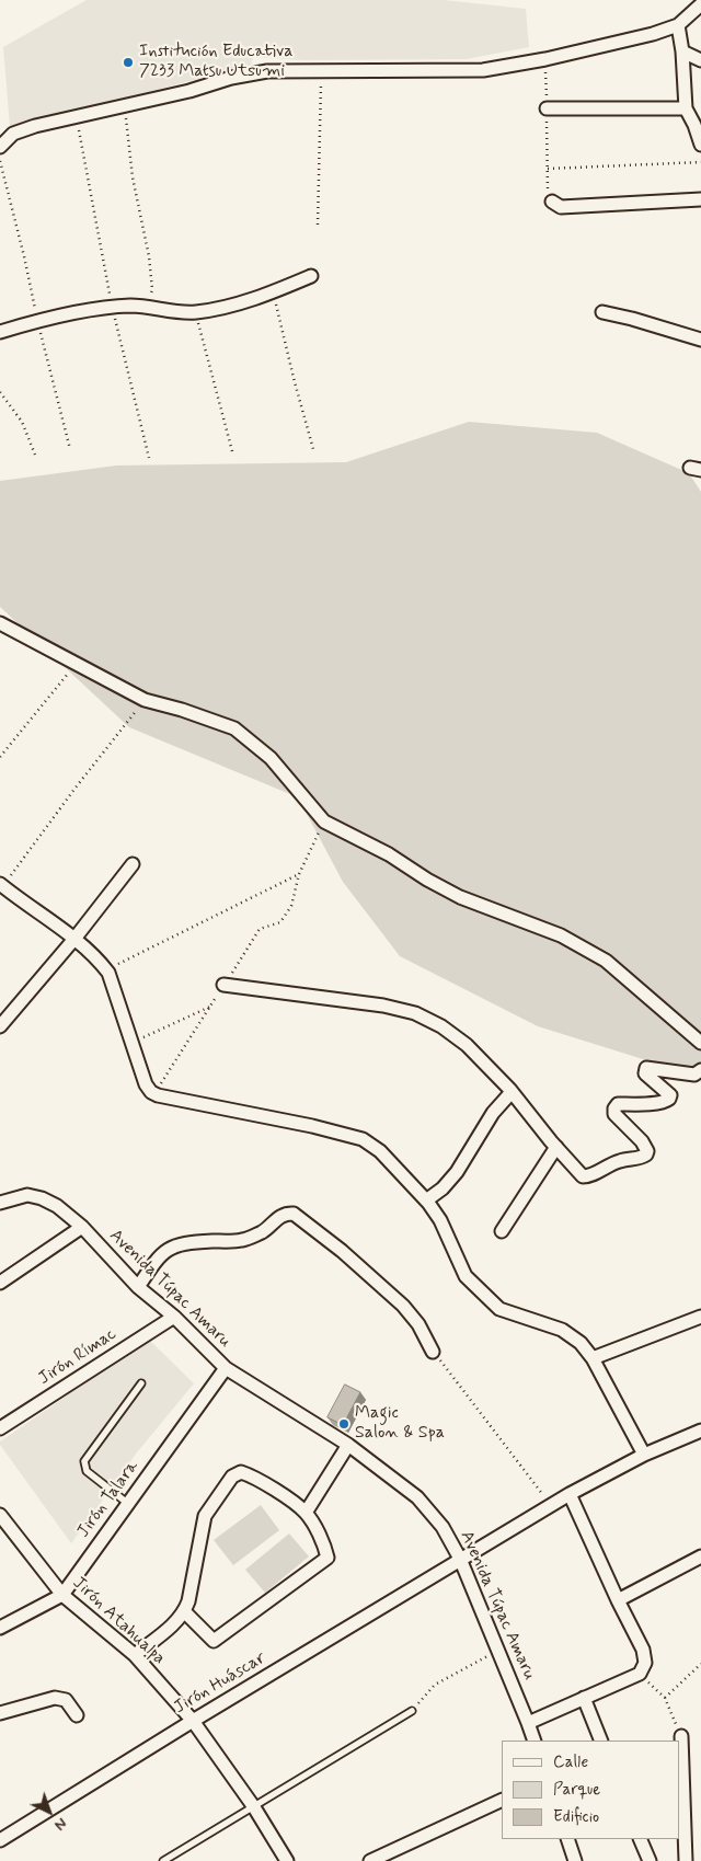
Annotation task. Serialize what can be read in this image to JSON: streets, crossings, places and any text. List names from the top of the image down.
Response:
{
  "streets": {
    "street": [
      "Avenida Túpac Amaru",
      "Jirón Rímac",
      "Jirón Talara",
      "Jirón Atahualpa",
      "Jirón Huáscar"
    ]
  },
  "crossings": [
    ["Avenida Túpac Amaru", "Jirón Rímac"],
    ["Avenida Túpac Amaru", "Jirón Talara"],
    ["Avenida Túpac Amaru", "Jirón Huáscar"],
    ["Jirón Talara", "Jirón Atahualpa"],
    ["Jirón Atahualpa", "Jirón Huáscar"]
  ],
  "places": ["Institución Educativa 7233 Matsu Utsumi", "Magic Salon & Spa"],
  "legend": ["Calle", "Parque", "Edificio"],
  "north": "bottom right"
}
